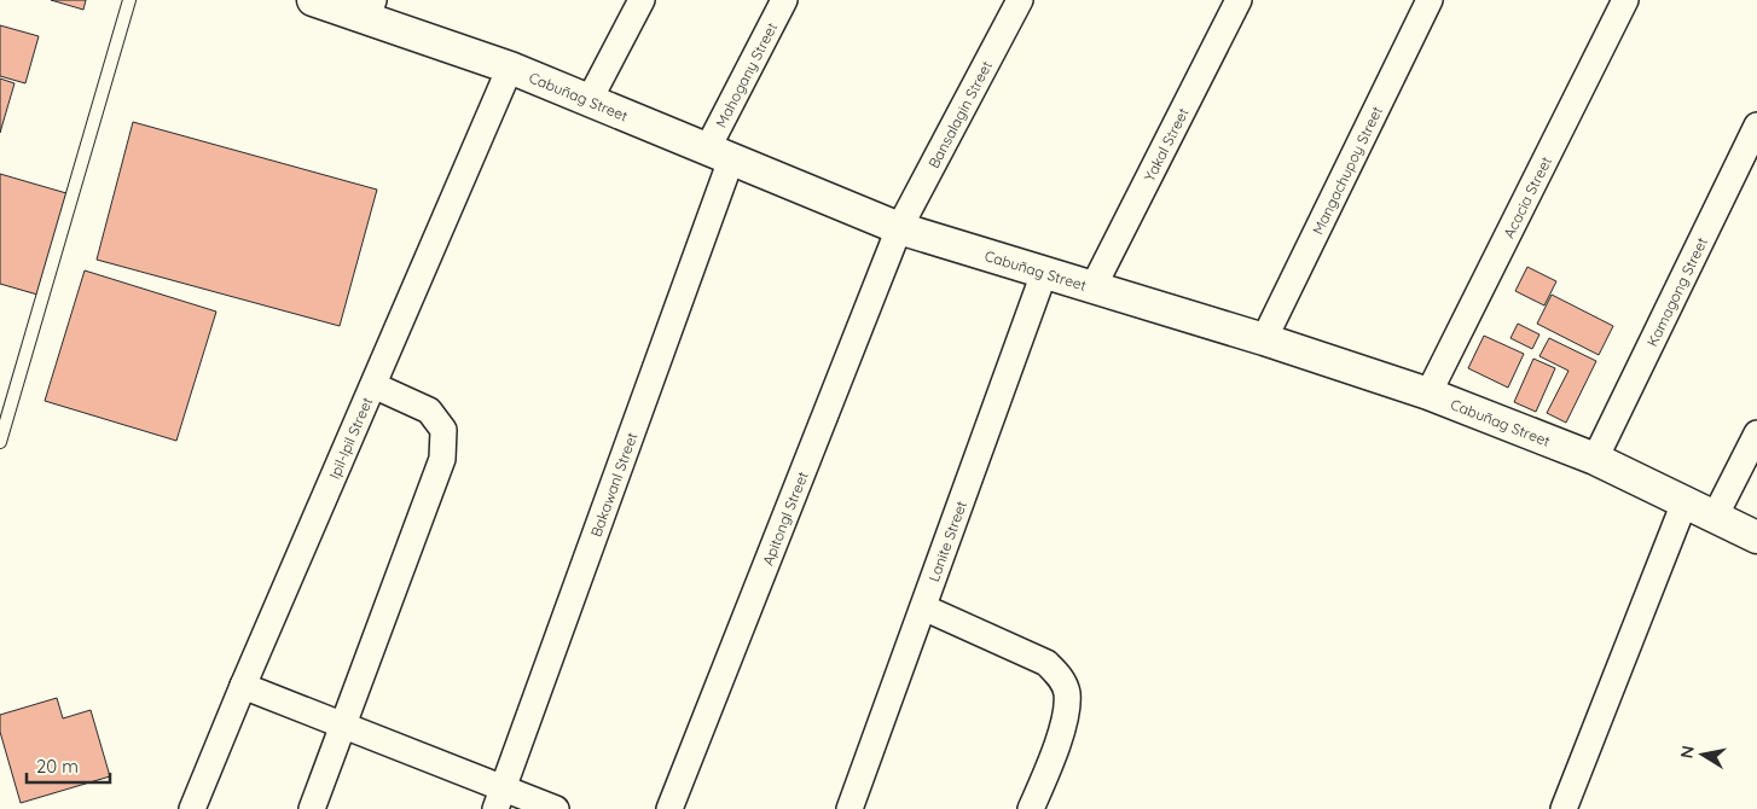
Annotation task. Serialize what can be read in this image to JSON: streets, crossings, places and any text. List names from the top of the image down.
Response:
{
  "streets": {
    "street": [
      "Mahogany Street",
      "Cabuñag Street",
      "Bansalagin Street",
      "Yakal Street",
      "Mangachupoy Street",
      "Acacia Street",
      "Kamagong Street",
      "Ipil-Ipil Street",
      "Bakawanl Street",
      "Apitongl Street",
      "Lanite Street"
    ]
  },
  "crossings": [
    ["Mahogany Street", "Cabuñag Street"],
    ["Mahogany Street", "Bakawanl Street"],
    ["Cabuñag Street", "Bansalagin Street"],
    ["Cabuñag Street", "Yakal Street"],
    ["Cabuñag Street", "Mangachupoy Street"],
    ["Cabuñag Street", "Acacia Street"],
    ["Cabuñag Street", "Kamagong Street"],
    ["Cabuñag Street", "Ipil-Ipil Street"],
    ["Cabuñag Street", "Bakawanl Street"],
    ["Cabuñag Street", "Apitongl Street"],
    ["Cabuñag Street", "Lanite Street"],
    ["Bansalagin Street", "Apitongl Street"]
  ],
  "scale_bar": "20 m",
  "north": "left"
}
